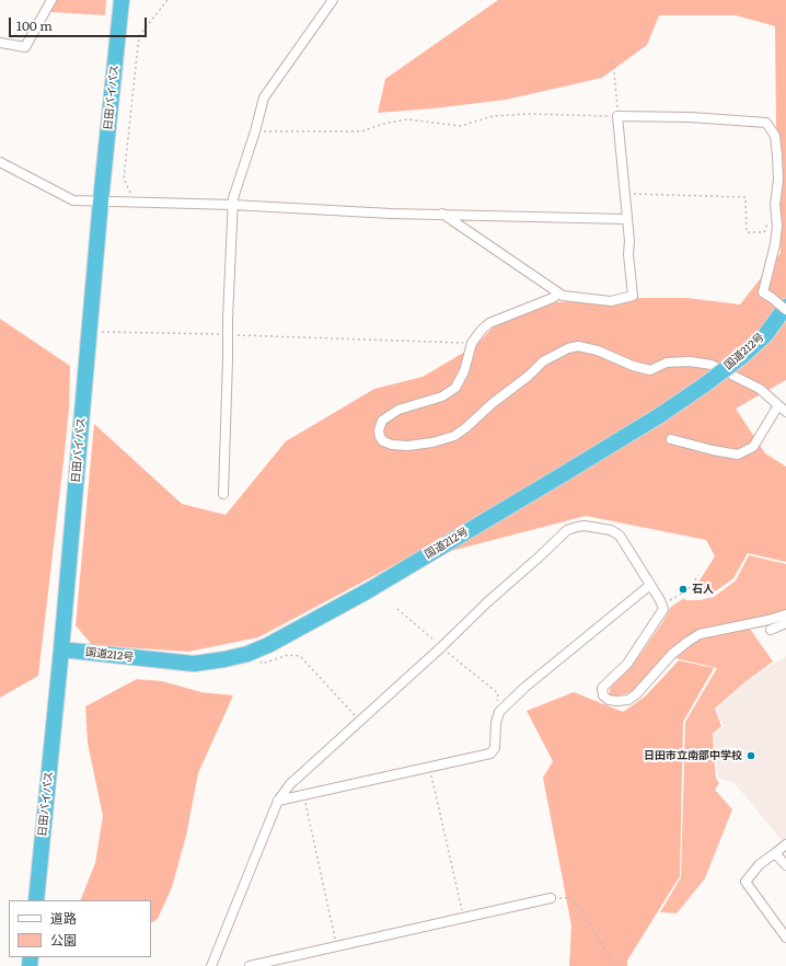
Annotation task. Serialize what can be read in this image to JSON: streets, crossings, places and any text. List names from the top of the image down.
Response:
{
  "streets": {
    "highway": ["日田バイパス", "国道212号"]
  },
  "crossings": [
    ["日田バイパス", "国道212号"]
  ],
  "places": ["石人", "日田市立南部中学校"],
  "legend": ["道路", "公園"],
  "scale_bar": "100 m"
}
